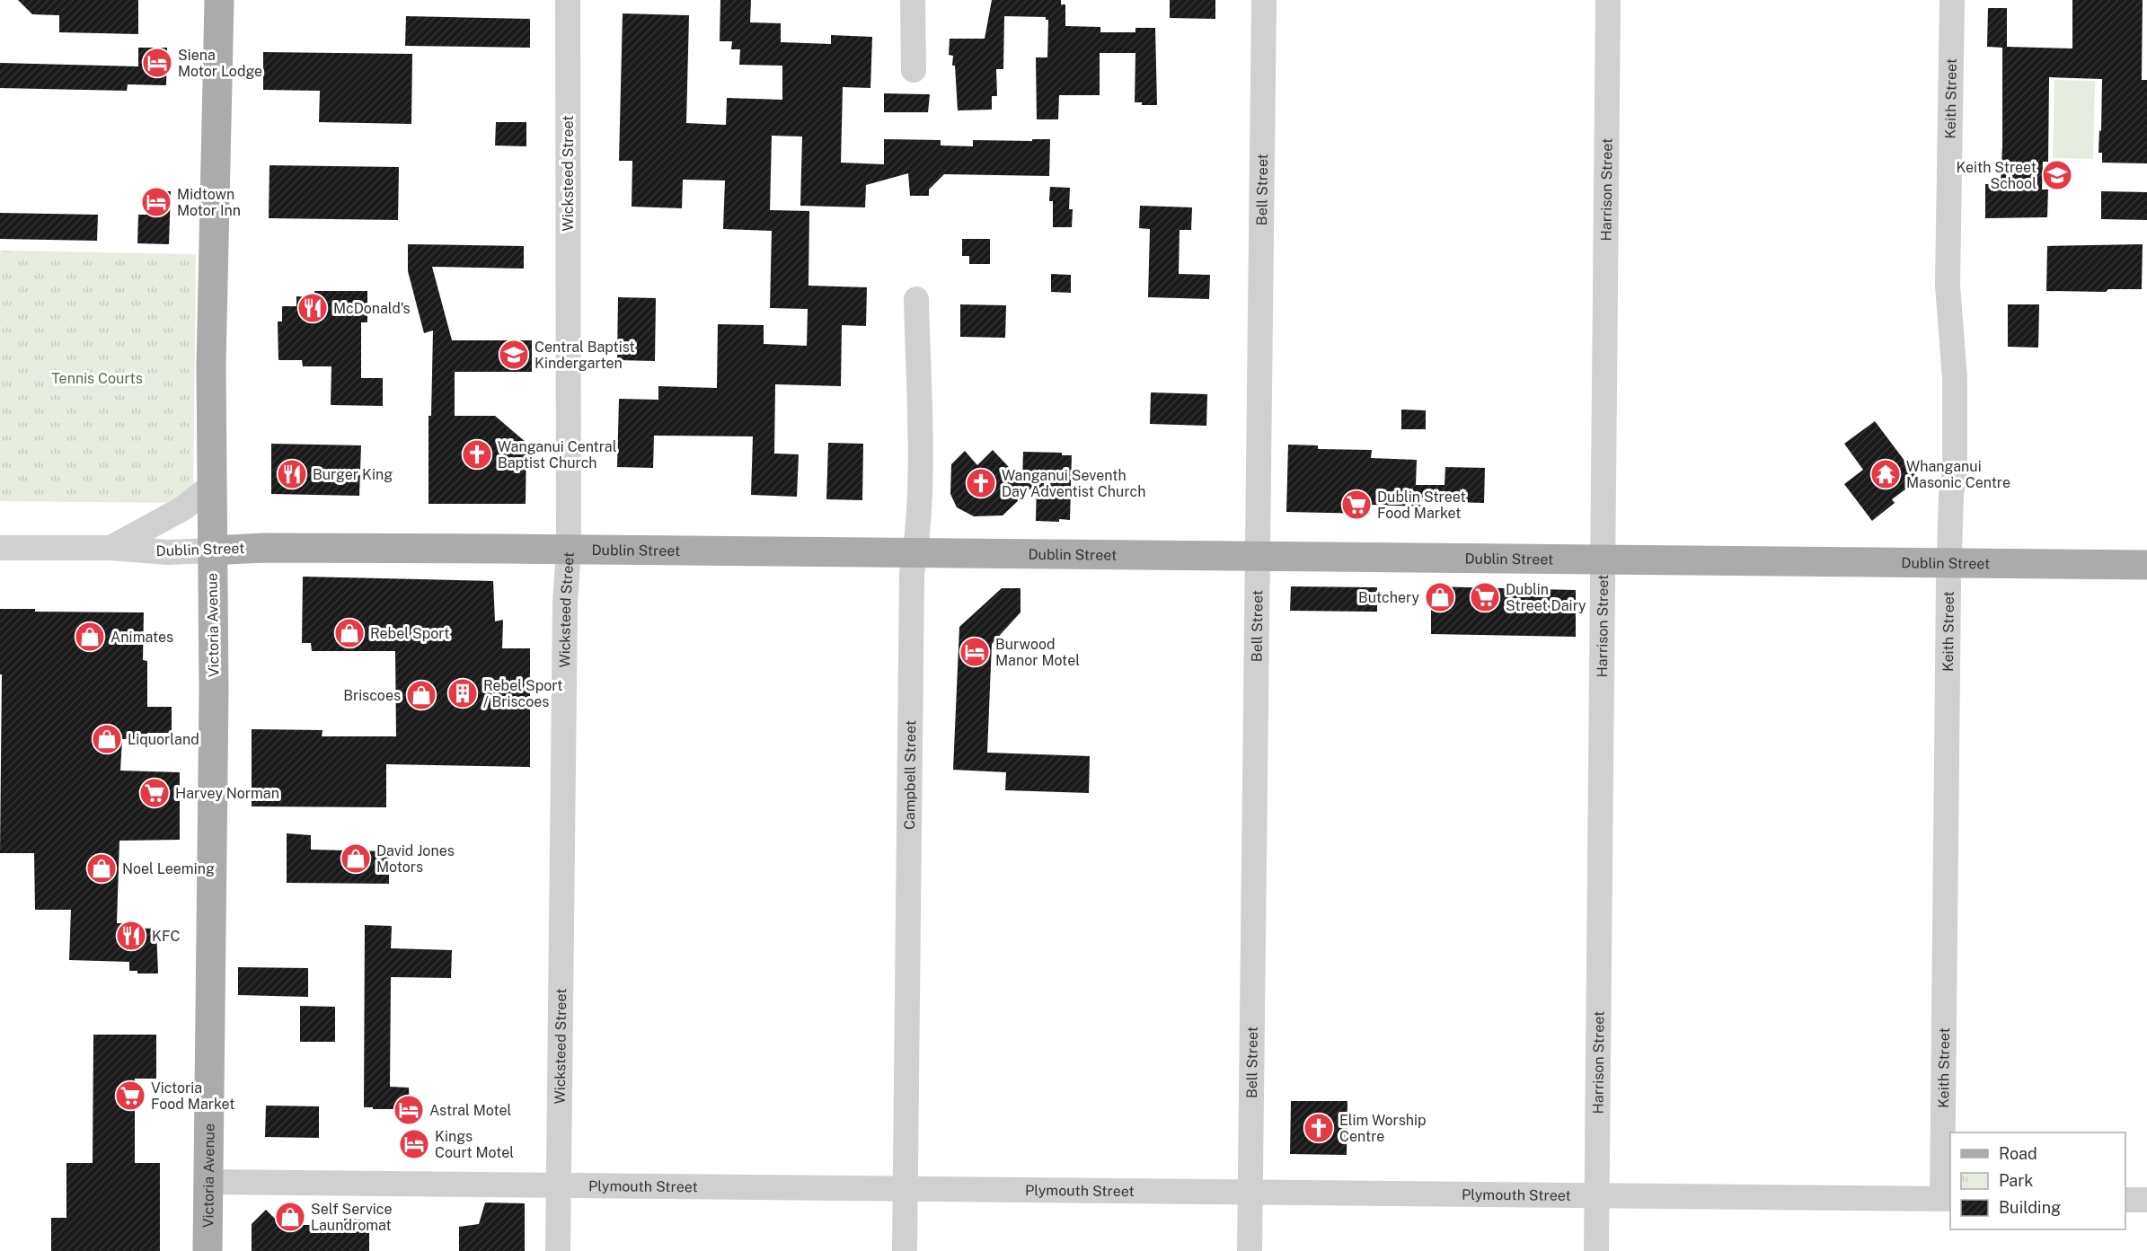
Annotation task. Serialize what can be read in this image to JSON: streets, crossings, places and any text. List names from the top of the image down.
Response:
{
  "streets": {
    "main road": ["Dublin Street", "Victoria Avenue"],
    "street": [
      "Keith Street",
      "Wicksteed Street",
      "Bell Street",
      "Harrison Street",
      "Campbell Street",
      "Plymouth Street"
    ]
  },
  "crossings": [
    ["Keith Street", "Dublin Street"],
    ["Keith Street", "Plymouth Street"],
    ["Wicksteed Street", "Dublin Street"],
    ["Wicksteed Street", "Plymouth Street"],
    ["Bell Street", "Dublin Street"],
    ["Bell Street", "Plymouth Street"],
    ["Harrison Street", "Dublin Street"],
    ["Harrison Street", "Plymouth Street"],
    ["Dublin Street", "Victoria Avenue"],
    ["Dublin Street", "Campbell Street"],
    ["Victoria Avenue", "Plymouth Street"],
    ["Campbell Street", "Plymouth Street"]
  ],
  "parks": ["Tennis Courts"],
  "places": {
    "hotel": [
      "Siena Motor Lodge",
      "Midtown Motor Inn",
      "Burwood Manor Motel",
      "Astral Motel",
      "Kings Court Motel"
    ],
    "school or university": ["Keith Street School", "Central Baptist Kindergarten"],
    "restaurant": ["McDonald's", "Burger King", "KFC"],
    "church": ["Wanganui Central Baptist Church", "Wanganui Seventh Day Adventist Church", "Elim Worship Centre"],
    "temple": ["Whanganui Masonic Centre"],
    "supermarket": [
      "Dublin Street Food Market",
      "Dublin Street Dairy",
      "Harvey Norman",
      "Victoria Food Market"
    ],
    "shop": [
      "Butchery",
      "Rebel Sport",
      "Animates",
      "Briscoes",
      "Liquorland",
      "David Jones Motors",
      "Noel Leeming",
      "Self Service Laundromat"
    ],
    "building": ["Rebel Sport / Briscoes"]
  },
  "legend": ["Road", "Park", "Building"]
}
